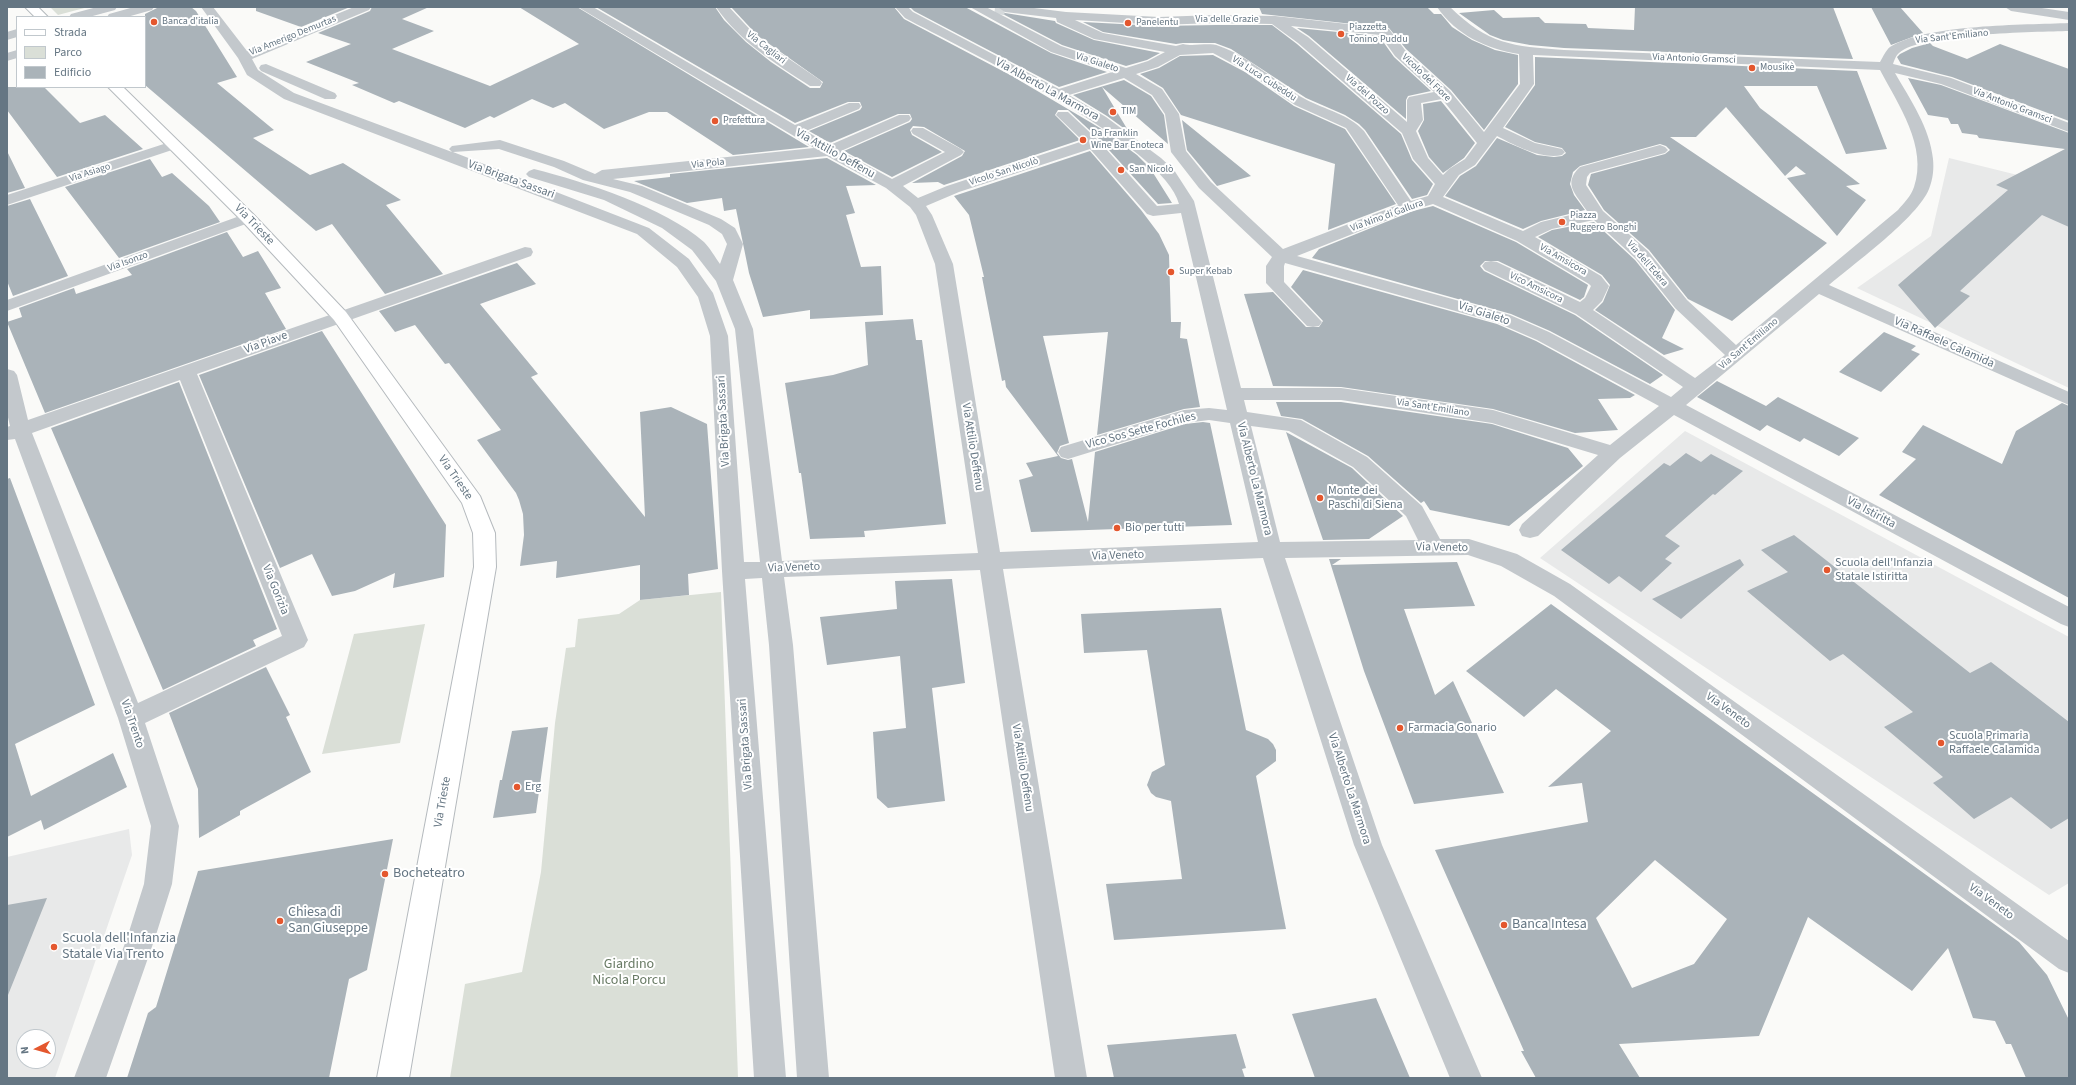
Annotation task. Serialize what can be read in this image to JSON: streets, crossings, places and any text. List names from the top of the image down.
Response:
{
  "streets": {
    "main road": ["Via Trieste"],
    "street": [
      "Via delle Grazie",
      "Via Amerigo Demurtas",
      "Via Sant'Emiliano",
      "Via Cagliari",
      "Via Antonio Gramsci",
      "Via Gialeto",
      "Vicolo del Fiore",
      "Via Luca Cubeddu",
      "Via Alberto La Marmora",
      "Via del Pozzo",
      "Via Attilio Deffenu",
      "Via Pola",
      "Vicolo San Nicolò",
      "Via Asiago",
      "Via Brigata Sassari",
      "Via Nino di Gallura",
      "Via Amsicora",
      "Via Isonzo",
      "Via dell'Edera",
      "Vico Amsicora",
      "Via Piave",
      "Via Raffaele Calamida",
      "Vico Sos Sette Fochiles",
      "Via Istiritta",
      "Via Veneto",
      "Via Gorizia",
      "Via Trento"
    ]
  },
  "crossings": [
    ["Via delle Grazie", "Vicolo del Fiore"],
    ["Via delle Grazie", "Via Luca Cubeddu"],
    ["Via delle Grazie", "Via del Pozzo"],
    ["Via Amerigo Demurtas", "Via Brigata Sassari"],
    ["Via Sant'Emiliano", "Via Antonio Gramsci"],
    ["Via Sant'Emiliano", "Via Gialeto"],
    ["Via Sant'Emiliano", "Via Alberto La Marmora"],
    ["Via Sant'Emiliano", "Via dell'Edera"],
    ["Via Sant'Emiliano", "Via Raffaele Calamida"],
    ["Via Sant'Emiliano", "Via Istiritta"],
    ["Via Antonio Gramsci", "Via Nino di Gallura"],
    ["Via Gialeto", "Via Nino di Gallura"],
    ["Via Gialeto", "Via Istiritta"],
    ["Vicolo del Fiore", "Via Nino di Gallura"],
    ["Via Luca Cubeddu", "Via Nino di Gallura"],
    ["Via Alberto La Marmora", "Vico Sos Sette Fochiles"],
    ["Via Alberto La Marmora", "Via Veneto"],
    ["Via del Pozzo", "Via Nino di Gallura"],
    ["Via Attilio Deffenu", "Via Pola"],
    ["Via Attilio Deffenu", "Vicolo San Nicolò"],
    ["Via Attilio Deffenu", "Via Veneto"],
    ["Via Pola", "Via Brigata Sassari"],
    ["Via Asiago", "Via Trieste"],
    ["Via Brigata Sassari", "Via Veneto"],
    ["Via Nino di Gallura", "Via Amsicora"],
    ["Via Trieste", "Via Isonzo"],
    ["Via Trieste", "Via Piave"],
    ["Via Amsicora", "Vico Amsicora"],
    ["Via Piave", "Via Gorizia"],
    ["Via Piave", "Via Trento"],
    ["Vico Sos Sette Fochiles", "Via Veneto"],
    ["Via Gorizia", "Via Trento"]
  ],
  "parks": ["Giardino Nicola Porcu"],
  "places": [
    "Banca d'italia",
    "Panelentu",
    "Piazzetta Tonino Puddu",
    "Mousikè",
    "TIM",
    "Prefettura",
    "Da Franklin Wine Bar Enoteca",
    "San Nicolò",
    "Piazza Ruggero Bonghi",
    "Super Kebab",
    "Monte dei Paschi di Siena",
    "Bio per tutti",
    "Scuola dell'Infanzia Statale Istiritta",
    "Farmacia Gonario",
    "Scuola Primaria Raffaele Calamida",
    "Erg",
    "Bocheteatro",
    "Chiesa di San Giuseppe",
    "Banca Intesa",
    "Scuola dell'Infanzia Statale Via Trento"
  ],
  "legend": ["Strada", "Parco", "Edificio"],
  "north": "left"
}
